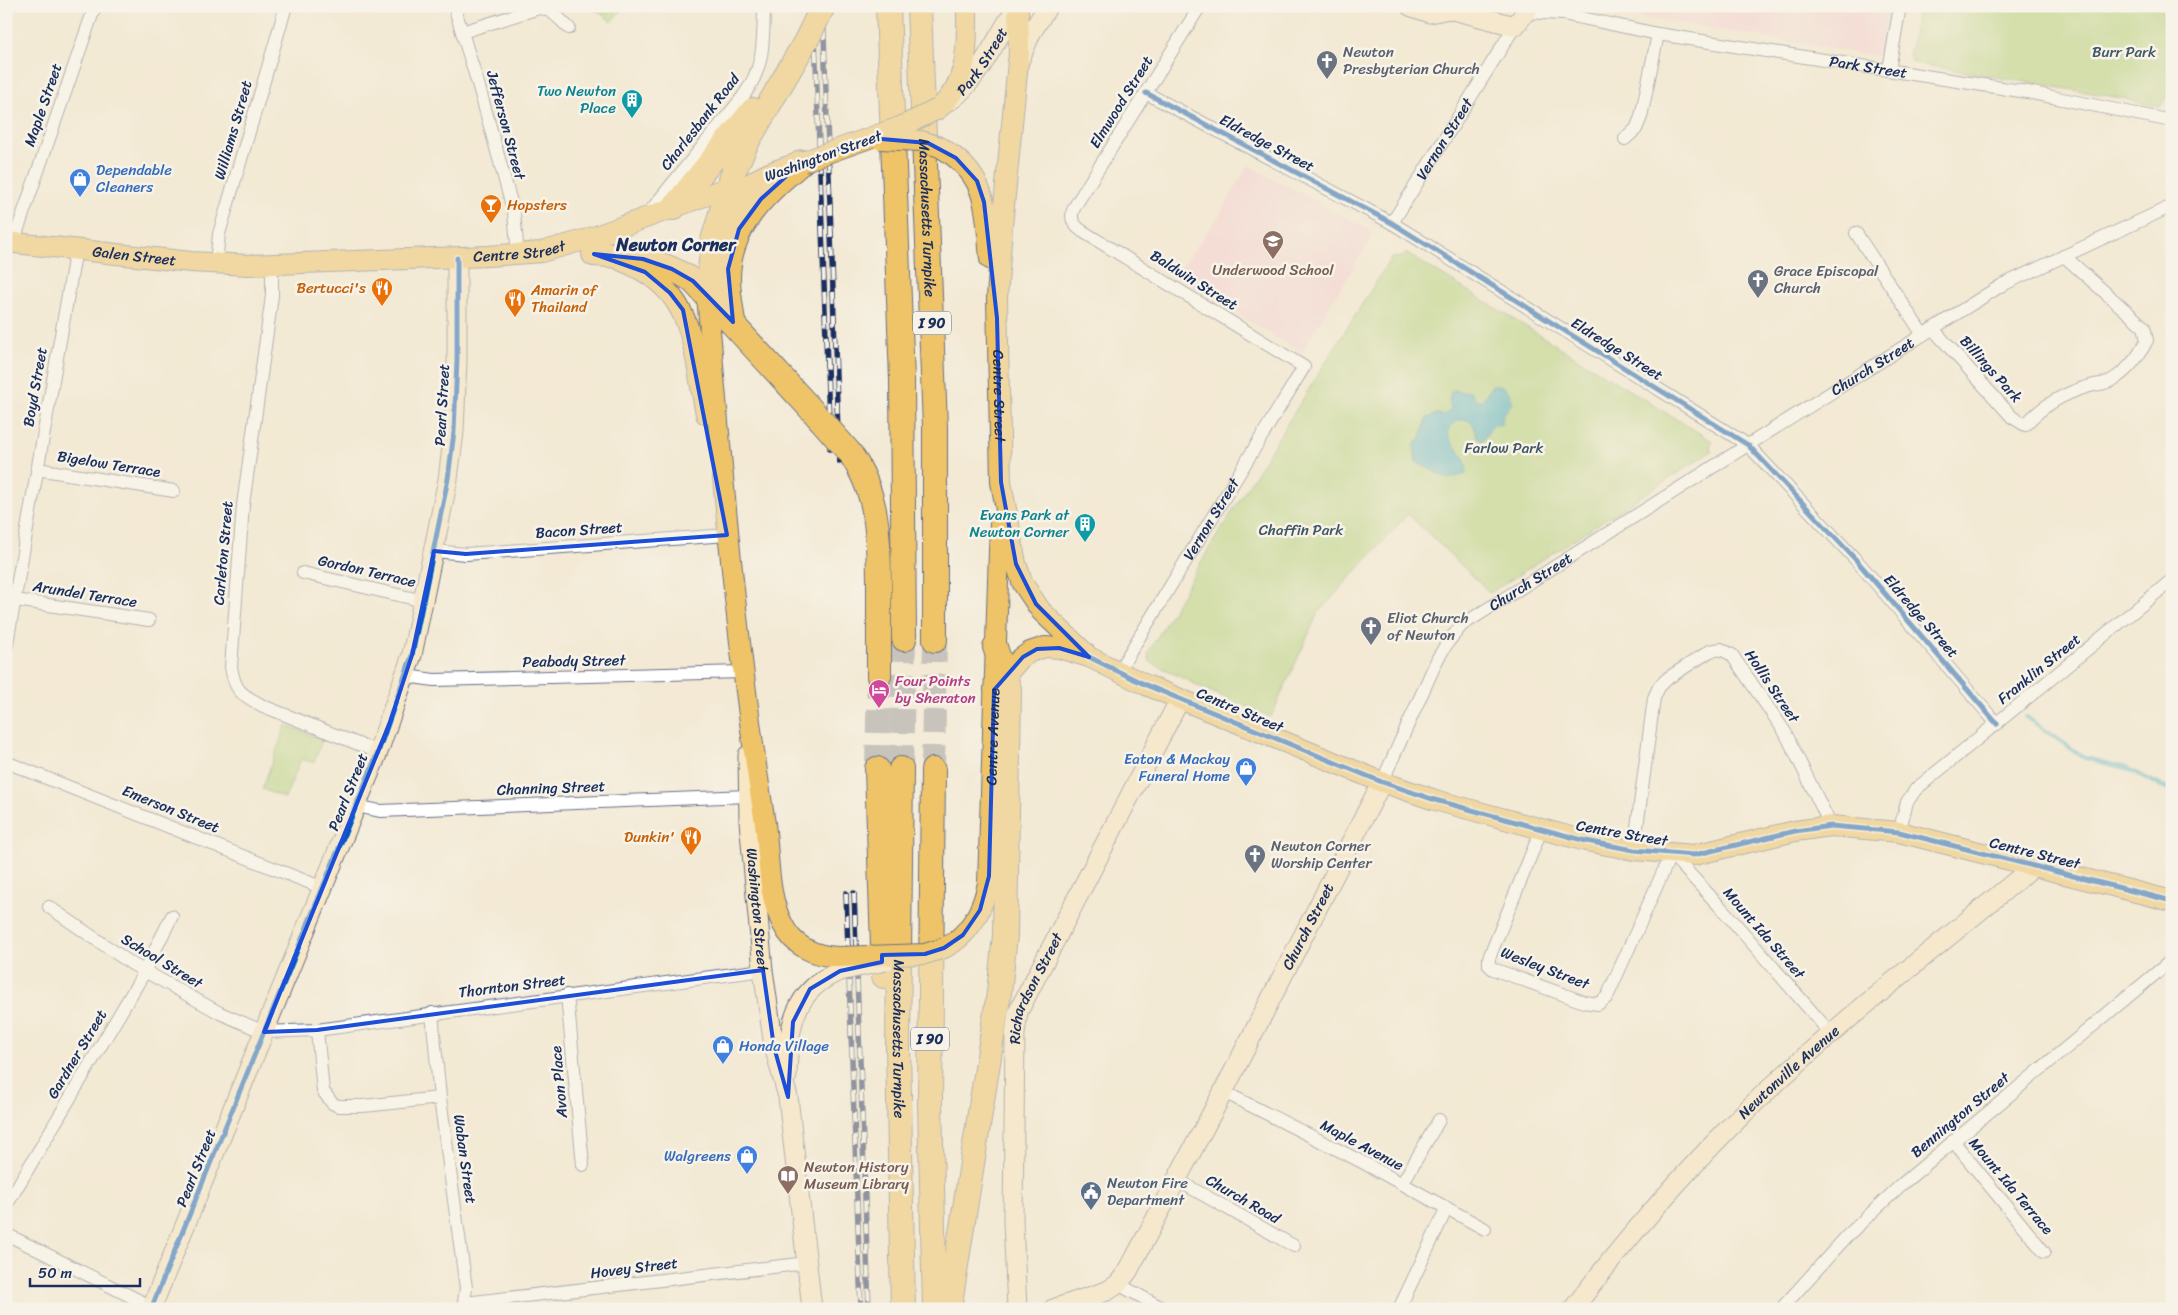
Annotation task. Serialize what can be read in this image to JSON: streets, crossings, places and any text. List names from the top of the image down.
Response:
{
  "streets": {
    "highway": ["Massachusetts Turnpike", "I 90"],
    "main road": [
      "Park Street",
      "Washington Street",
      "Centre Street",
      "Galen Street",
      "Church Street",
      "Pearl Street",
      "Centre Avenue",
      "Richardson Street",
      "Newtonville Avenue"
    ],
    "street": [
      "Elmwood Street",
      "Maple Street",
      "Charlesbank Road",
      "Jefferson Street",
      "Williams Street",
      "Vernon Street",
      "Eldredge Street",
      "Baldwin Street",
      "Billings Park",
      "Boyd Street",
      "Bigelow Terrace",
      "Bacon Street",
      "Carleton Street",
      "Gordon Terrace",
      "Arundel Terrace",
      "Peabody Street",
      "Franklin Street",
      "Hollis Street",
      "Channing Street",
      "Emerson Street",
      "Mount Ida Street",
      "School Street",
      "Wesley Street",
      "Thornton Street",
      "Gardner Street",
      "Avon Place",
      "Bennington Street",
      "Maple Avenue",
      "Waban Street",
      "Mount Ida Terrace",
      "Church Road",
      "Hovey Street"
    ]
  },
  "crossings": [
    ["Park Street", "Vernon Street"],
    ["Park Street", "Washington Street"],
    ["Park Street", "Centre Street"],
    ["Elmwood Street", "Eldredge Street"],
    ["Elmwood Street", "Baldwin Street"],
    ["Maple Street", "Galen Street"],
    ["Charlesbank Road", "Centre Street"],
    ["Jefferson Street", "Centre Street"],
    ["Williams Street", "Galen Street"],
    ["Vernon Street", "Eldredge Street"],
    ["Vernon Street", "Centre Street"],
    ["Vernon Street", "Baldwin Street"],
    ["Eldredge Street", "Church Street"],
    ["Eldredge Street", "Franklin Street"],
    ["Washington Street", "Centre Street"],
    ["Washington Street", "Bacon Street"],
    ["Washington Street", "Peabody Street"],
    ["Washington Street", "Centre Avenue"],
    ["Washington Street", "Channing Street"],
    ["Washington Street", "Thornton Street"],
    ["Washington Street", "Hovey Street"],
    ["Centre Street", "Galen Street"],
    ["Centre Street", "Church Street"],
    ["Centre Street", "Pearl Street"],
    ["Centre Street", "Carleton Street"],
    ["Centre Street", "Franklin Street"],
    ["Centre Street", "Hollis Street"],
    ["Centre Street", "Centre Avenue"],
    ["Centre Street", "Mount Ida Street"],
    ["Centre Street", "Wesley Street"],
    ["Centre Street", "Richardson Street"],
    ["Centre Street", "Newtonville Avenue"],
    ["Galen Street", "Boyd Street"],
    ["Galen Street", "Carleton Street"],
    ["Church Street", "Billings Park"],
    ["Church Street", "Maple Avenue"],
    ["Church Street", "Church Road"],
    ["Boyd Street", "Bigelow Terrace"],
    ["Boyd Street", "Arundel Terrace"],
    ["Pearl Street", "Bacon Street"],
    ["Pearl Street", "Carleton Street"],
    ["Pearl Street", "Gordon Terrace"],
    ["Pearl Street", "Peabody Street"],
    ["Pearl Street", "Channing Street"],
    ["Pearl Street", "Emerson Street"],
    ["Pearl Street", "School Street"],
    ["Pearl Street", "Thornton Street"],
    ["Mount Ida Street", "Wesley Street"],
    ["Mount Ida Street", "Newtonville Avenue"],
    ["School Street", "Thornton Street"],
    ["School Street", "Gardner Street"],
    ["Thornton Street", "Avon Place"],
    ["Thornton Street", "Waban Street"],
    ["Bennington Street", "Mount Ida Terrace"],
    ["Waban Street", "Hovey Street"]
  ],
  "districts": ["Newton Corner"],
  "parks": ["Burr Park", "Farlow Park", "Chaffin Park"],
  "places": {
    "church": [
      "Newton Presbyterian Church",
      "Grace Episcopal Church",
      "Eliot Church of Newton",
      "Newton Corner Worship Center"
    ],
    "building": ["Two Newton Place", "Evans Park at Newton Corner"],
    "shop": [
      "Dependable Cleaners",
      "Eaton & Mackay Funeral Home",
      "Honda Village",
      "Walgreens"
    ],
    "bar": ["Hopsters"],
    "school or university": ["Underwood School"],
    "restaurant": ["Bertucci's", "Amarin of Thailand", "Dunkin'"],
    "hotel": ["Four Points by Sheraton"],
    "library": ["Newton History Museum Library"],
    "public building": ["Newton Fire Department"]
  },
  "scale_bar": "50 m"
}
